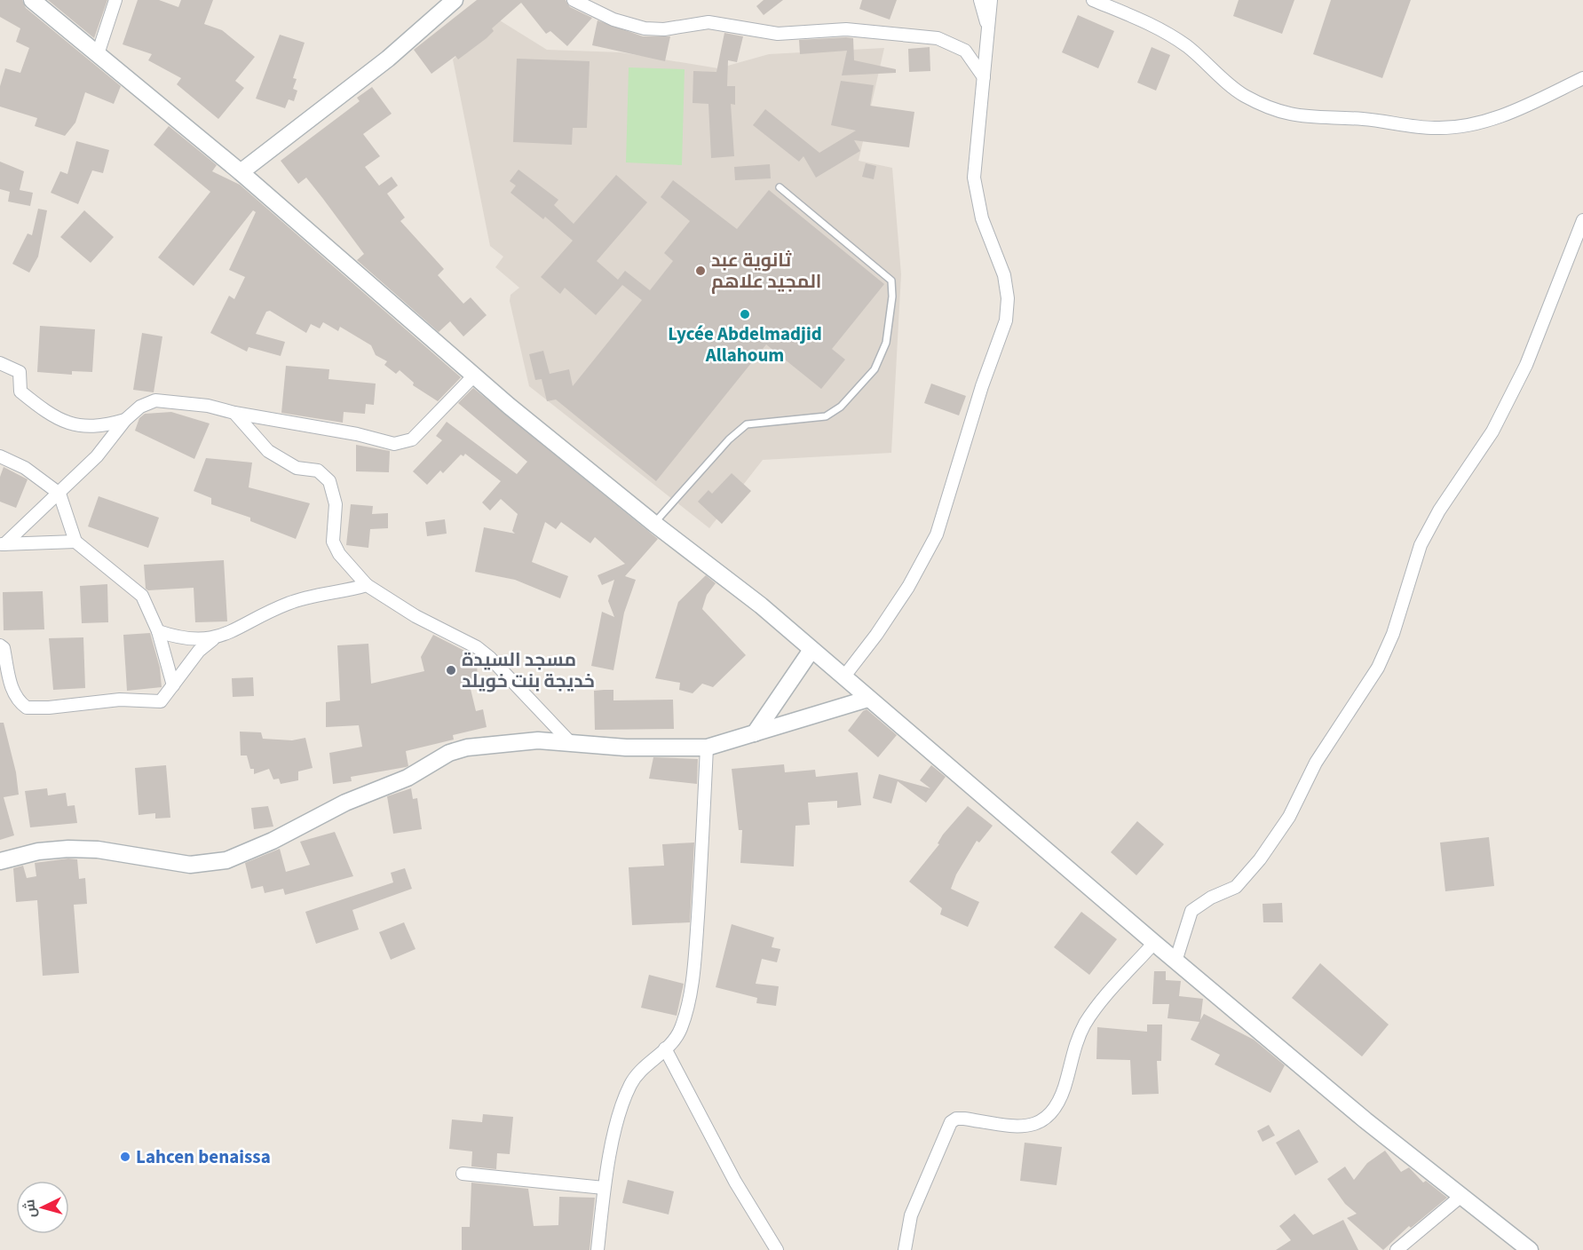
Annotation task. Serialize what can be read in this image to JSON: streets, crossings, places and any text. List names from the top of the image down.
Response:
{
  "places": [
    "ثانوية عبد المجيد علاهم",
    "Lycée Abdelmadjid Allahoum",
    "مسجد السيدة خديجة بنت خويلد",
    "Lahcen benaissa"
  ],
  "north": "left"
}
